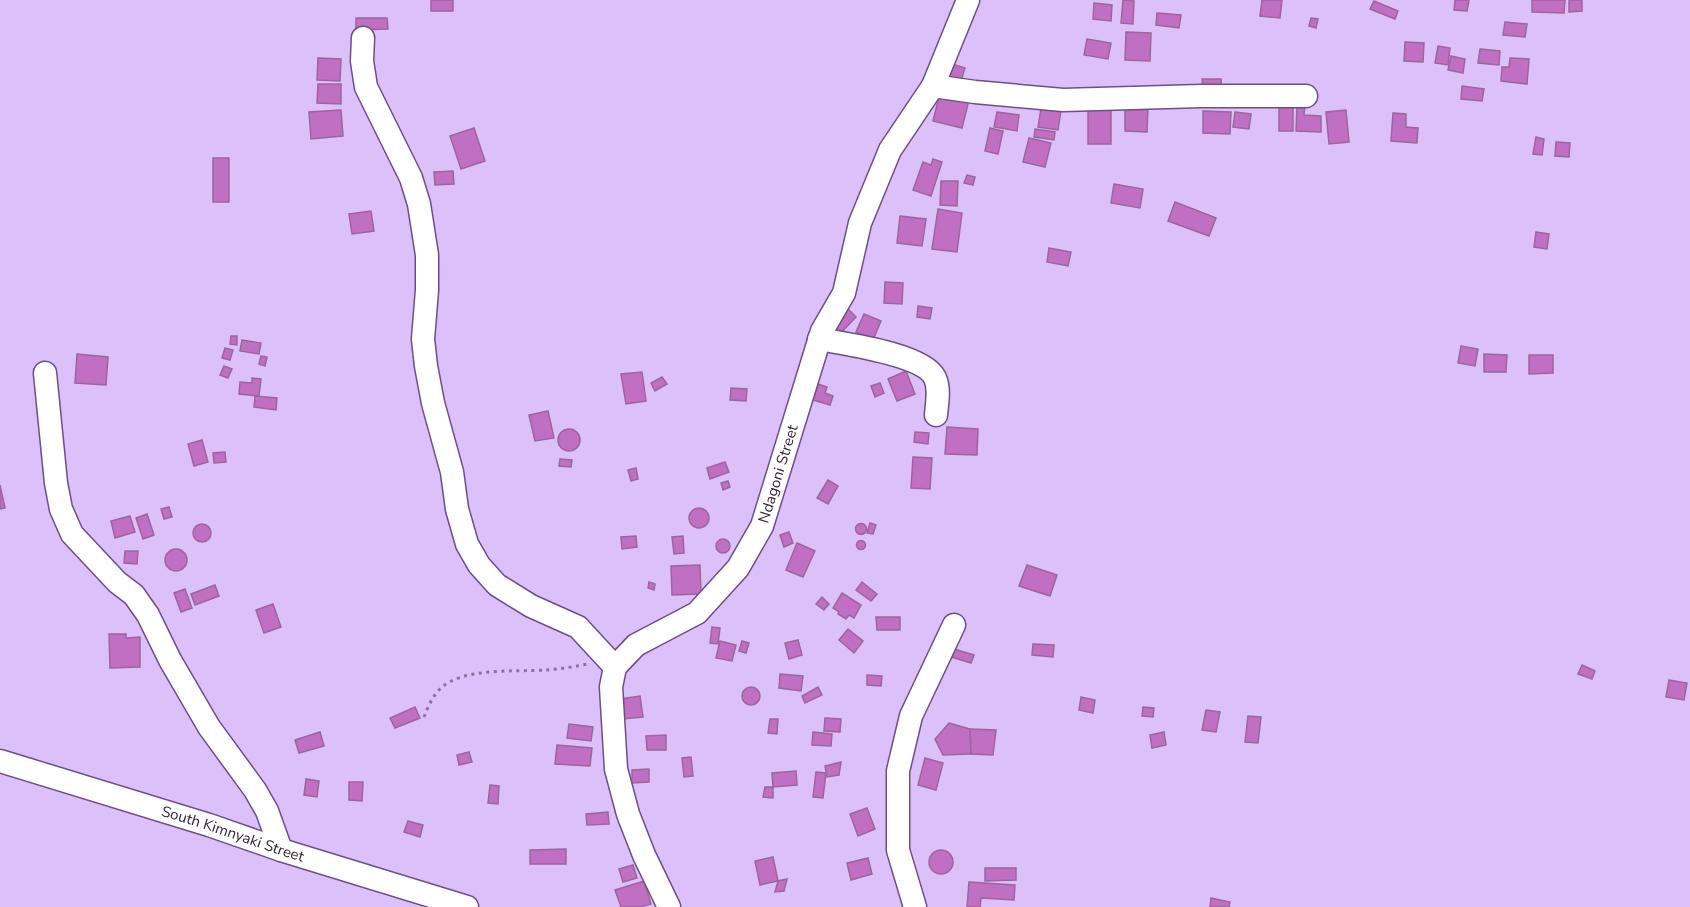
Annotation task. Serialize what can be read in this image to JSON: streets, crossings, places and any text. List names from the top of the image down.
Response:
{
  "streets": {
    "street": ["Ndagoni Street", "South Kimnyaki Street"]
  }
}
